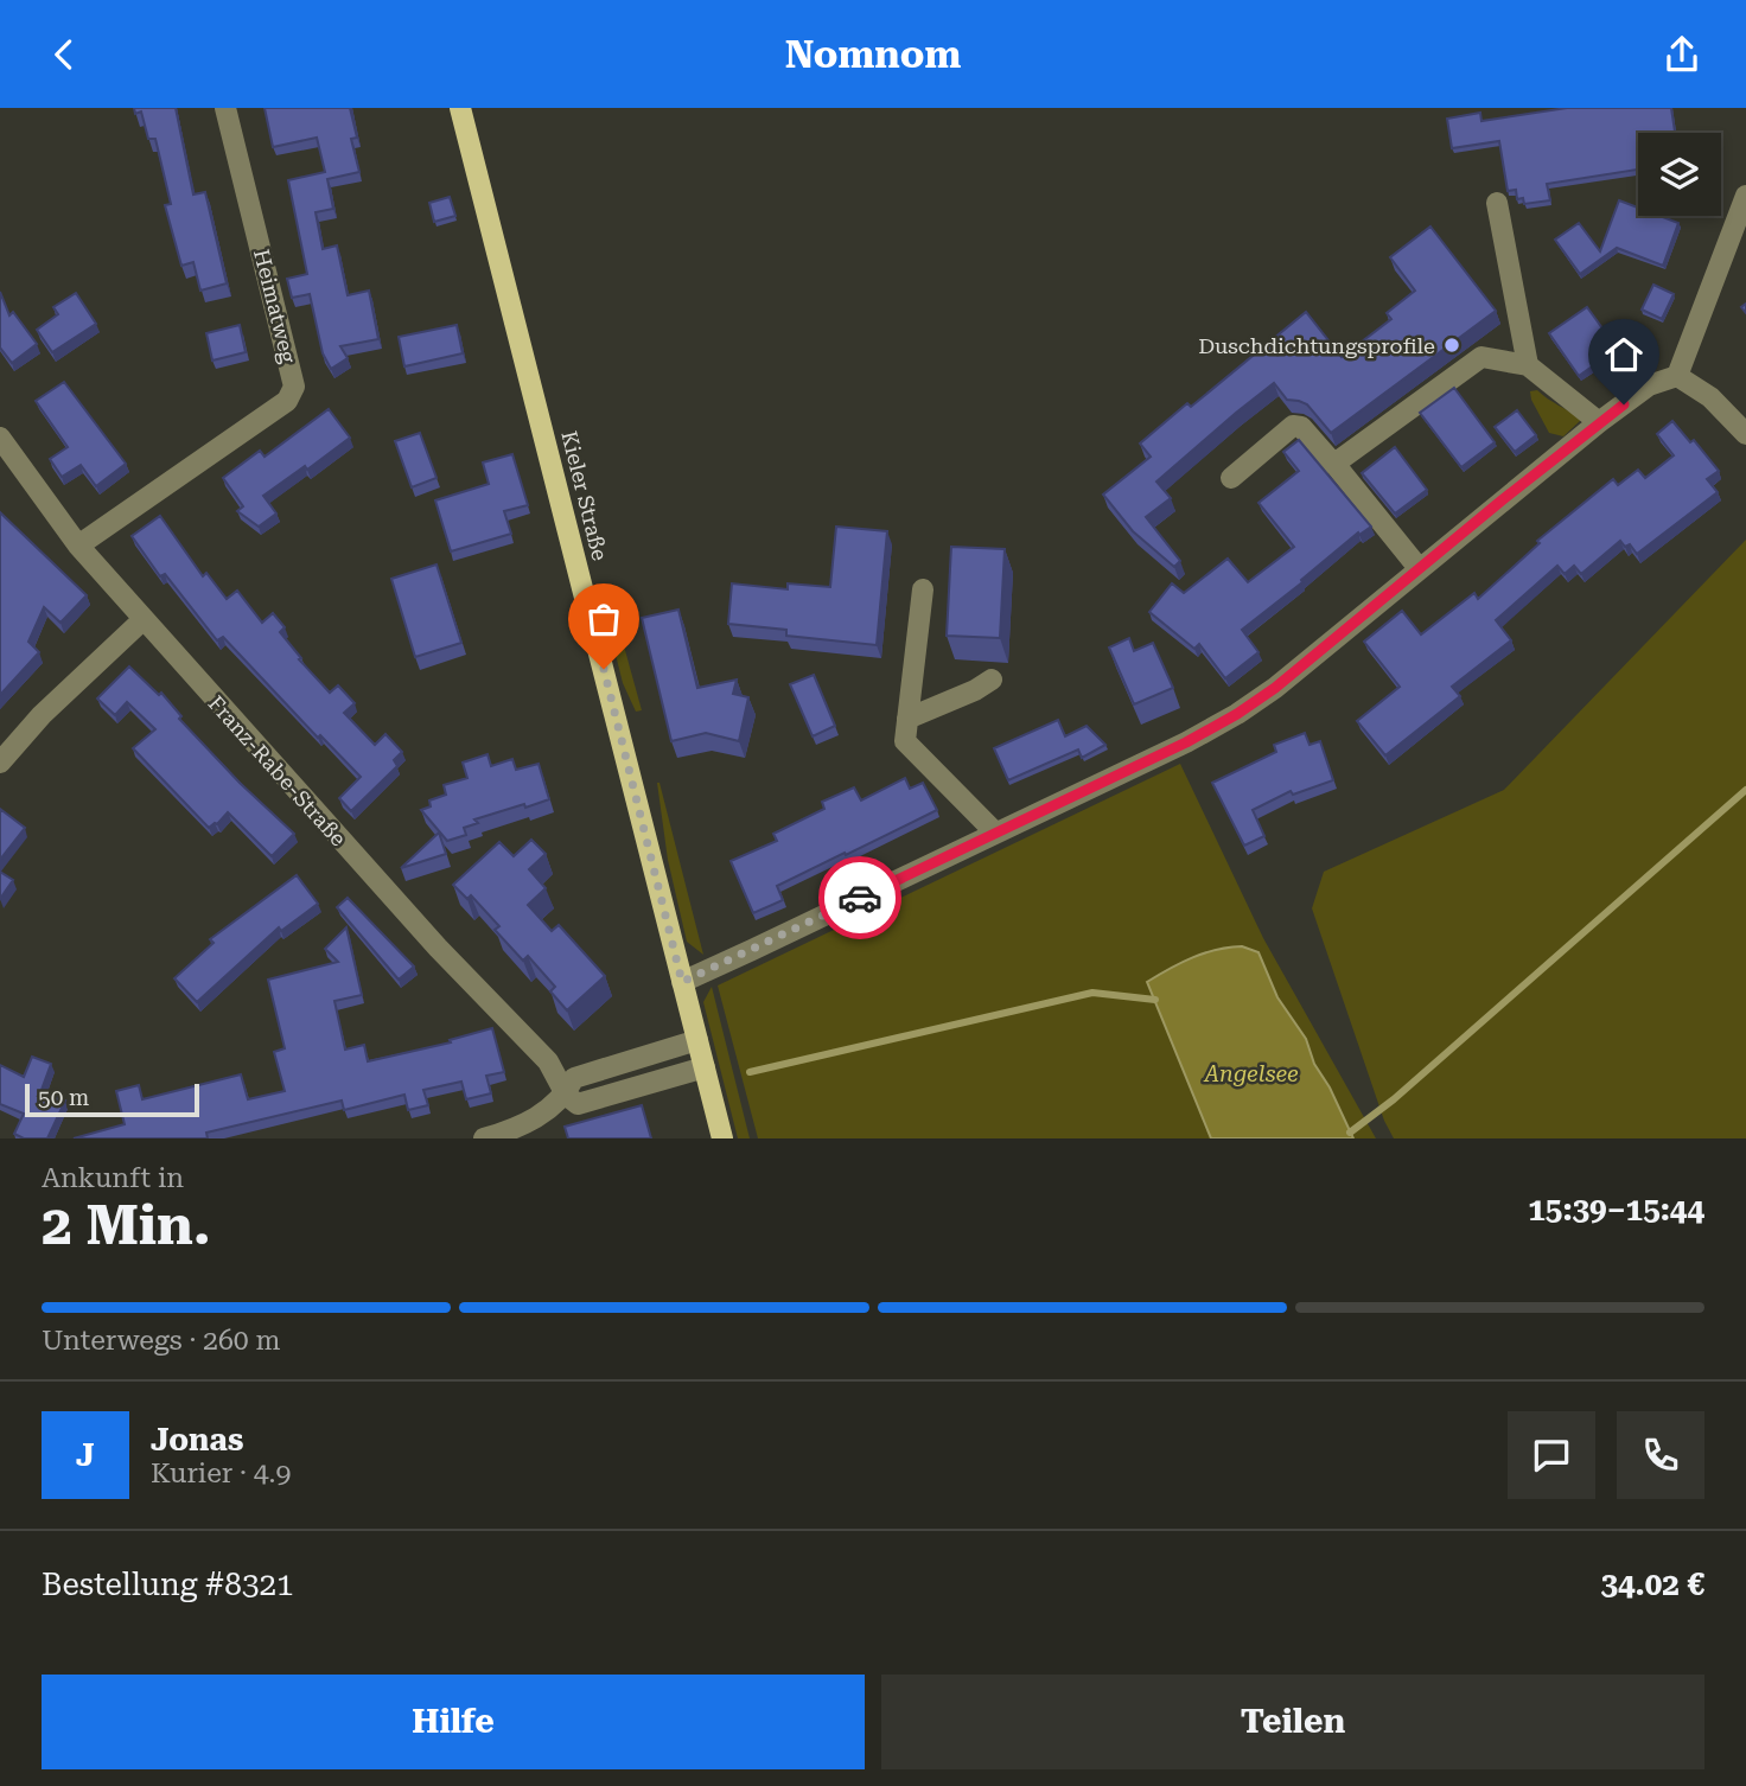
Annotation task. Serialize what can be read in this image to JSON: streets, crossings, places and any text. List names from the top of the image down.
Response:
{
  "streets": {
    "main road": ["Kieler Straße"],
    "street": ["Heimatweg", "Franz-Rabe-Straße"]
  },
  "crossings": [
    ["Heimatweg", "Franz-Rabe-Straße"]
  ],
  "water": ["Angelsee"],
  "places": ["Duschdichtungsprofile"],
  "scale_bar": "50 m",
  "page": {
    "header": "Nomnom",
    "scale": "50 m",
    "heading": ["2 Min.", "Ankunft in", "15:39–15:44"],
    "panel": [
      "Jonas",
      "Kurier · 4.9",
      "Bestellung #8321",
      "34.02 €"
    ],
    "bar": "Unterwegs · 260 m",
    "round": "J",
    "buttons": ["Hilfe", "Teilen"]
  }
}
